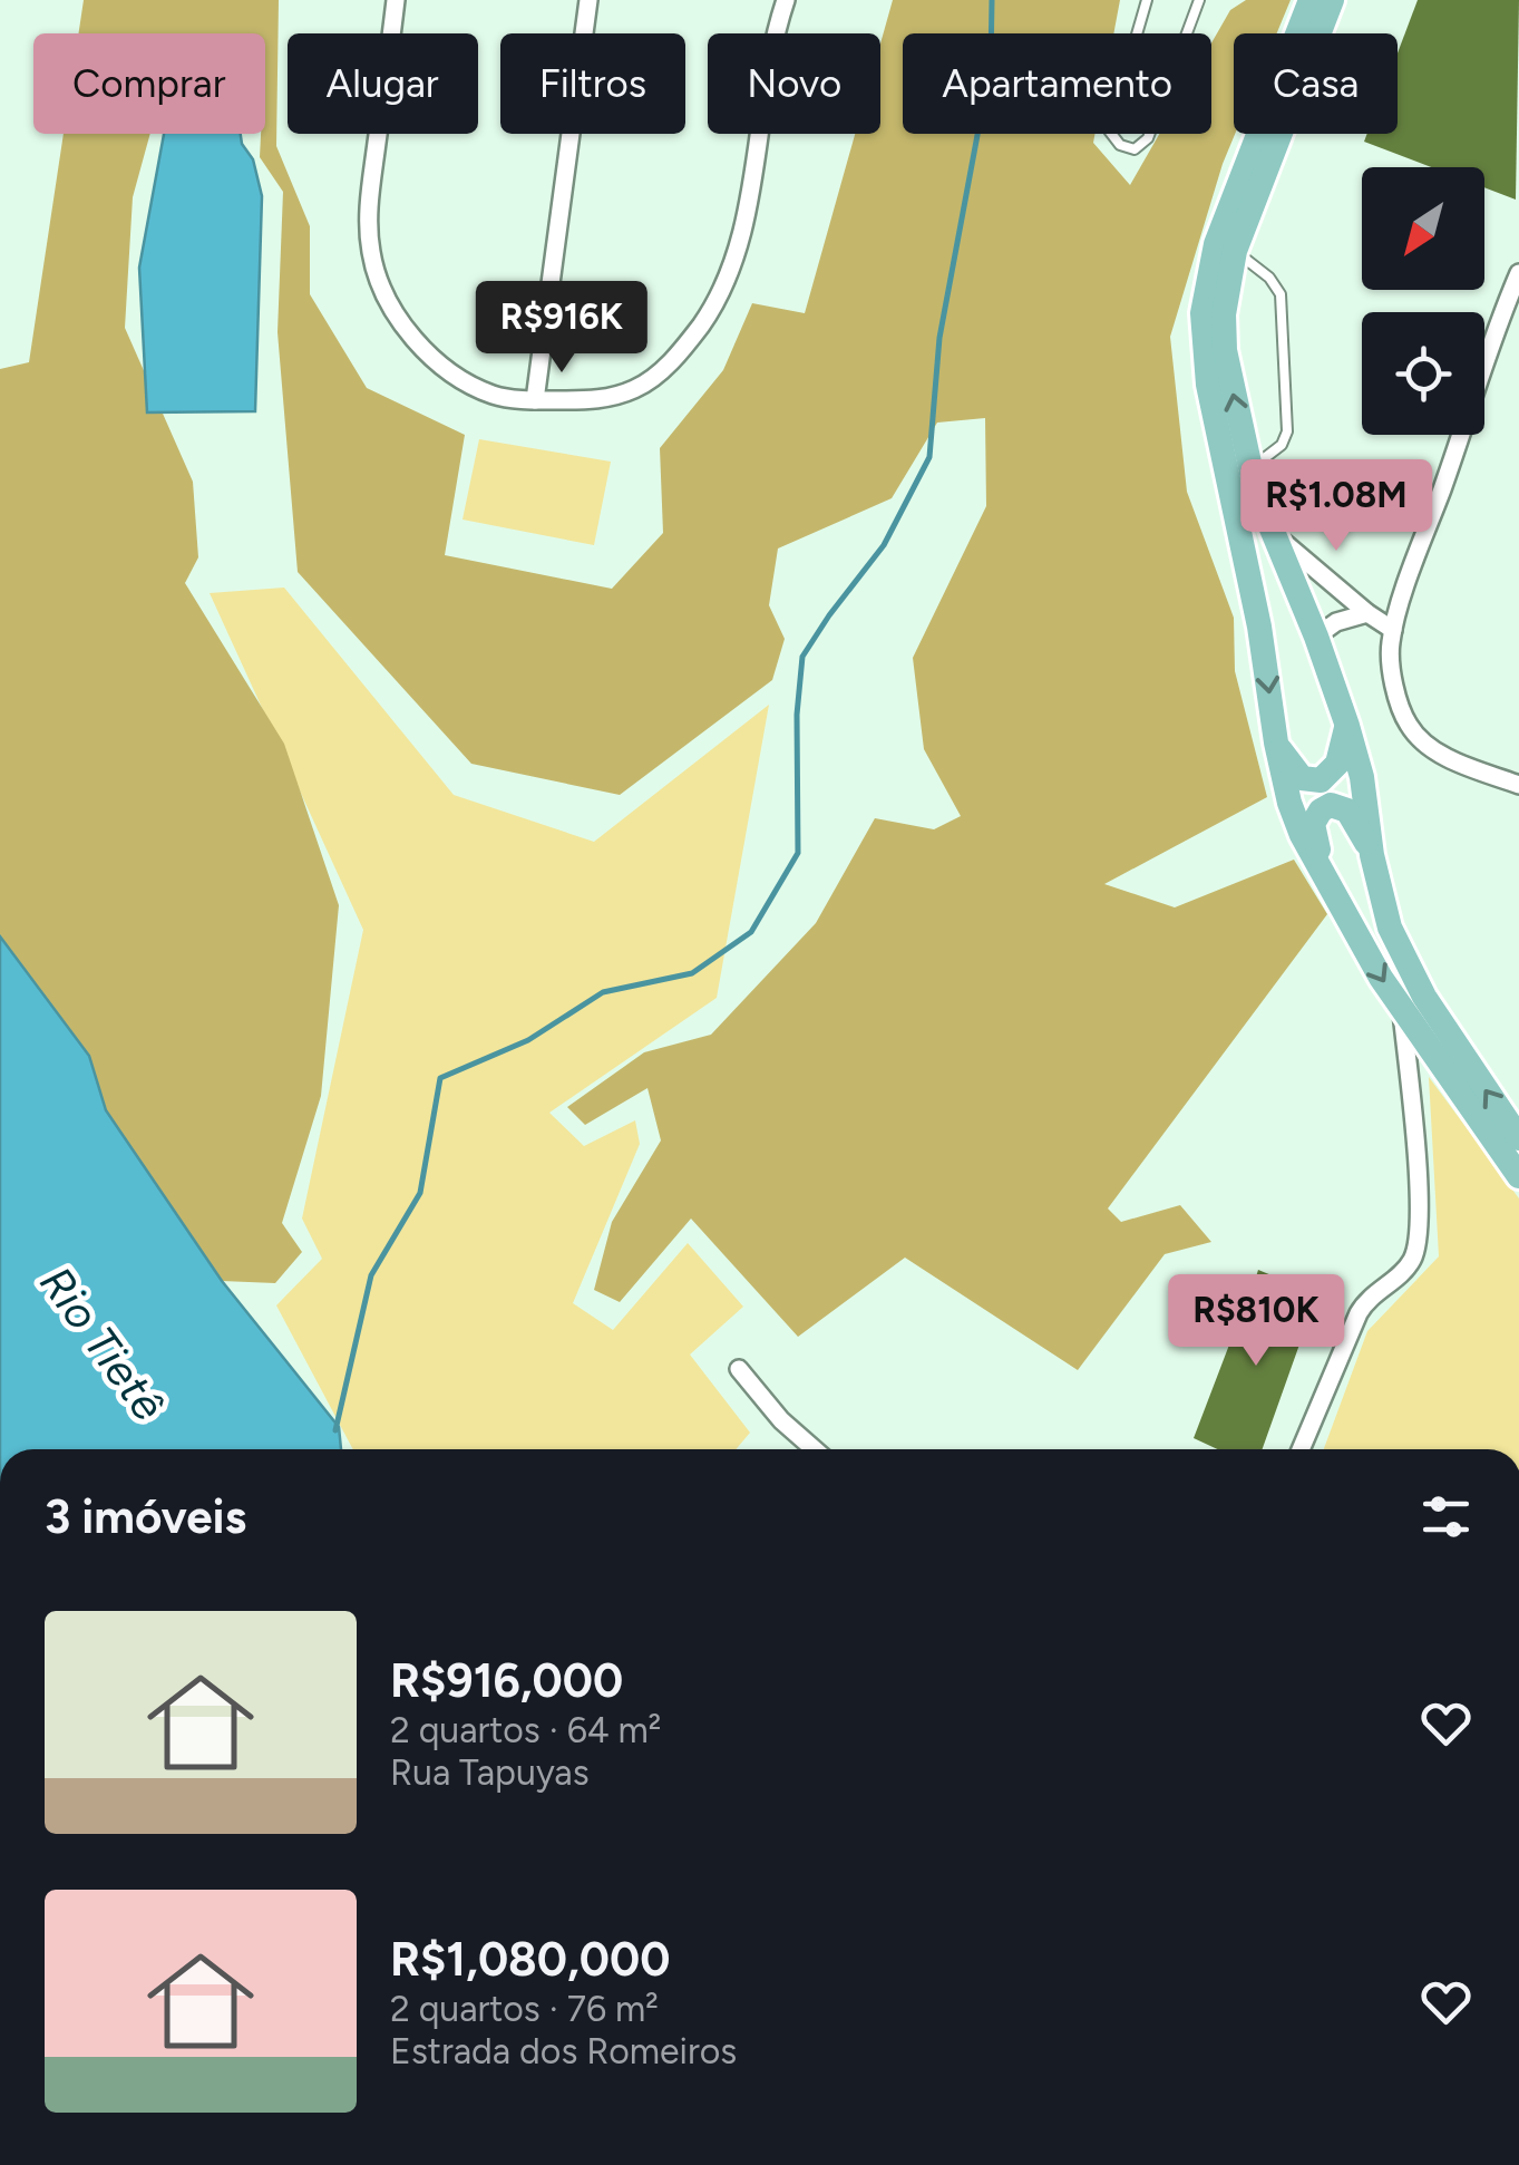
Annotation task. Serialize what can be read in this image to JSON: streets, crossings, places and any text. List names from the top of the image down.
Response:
{
  "water": ["Rio Tietê"],
  "north": "bottom left",
  "page": {
    "chip": [
      "Comprar",
      "Alugar",
      "Filtros",
      "Novo",
      "Apartamento",
      "Casa"
    ],
    "price": ["R$916K", "R$1.08M", "R$810K"],
    "heading": "3 imóveis",
    "list": [
      {
        "name": "R$916,000",
        "note": "2 quartos · 64 m² · Rua Tapuyas"
      },
      {
        "name": "R$1,080,000",
        "note": "2 quartos · 76 m² · Estrada dos Romeiros"
      }
    ]
  }
}
